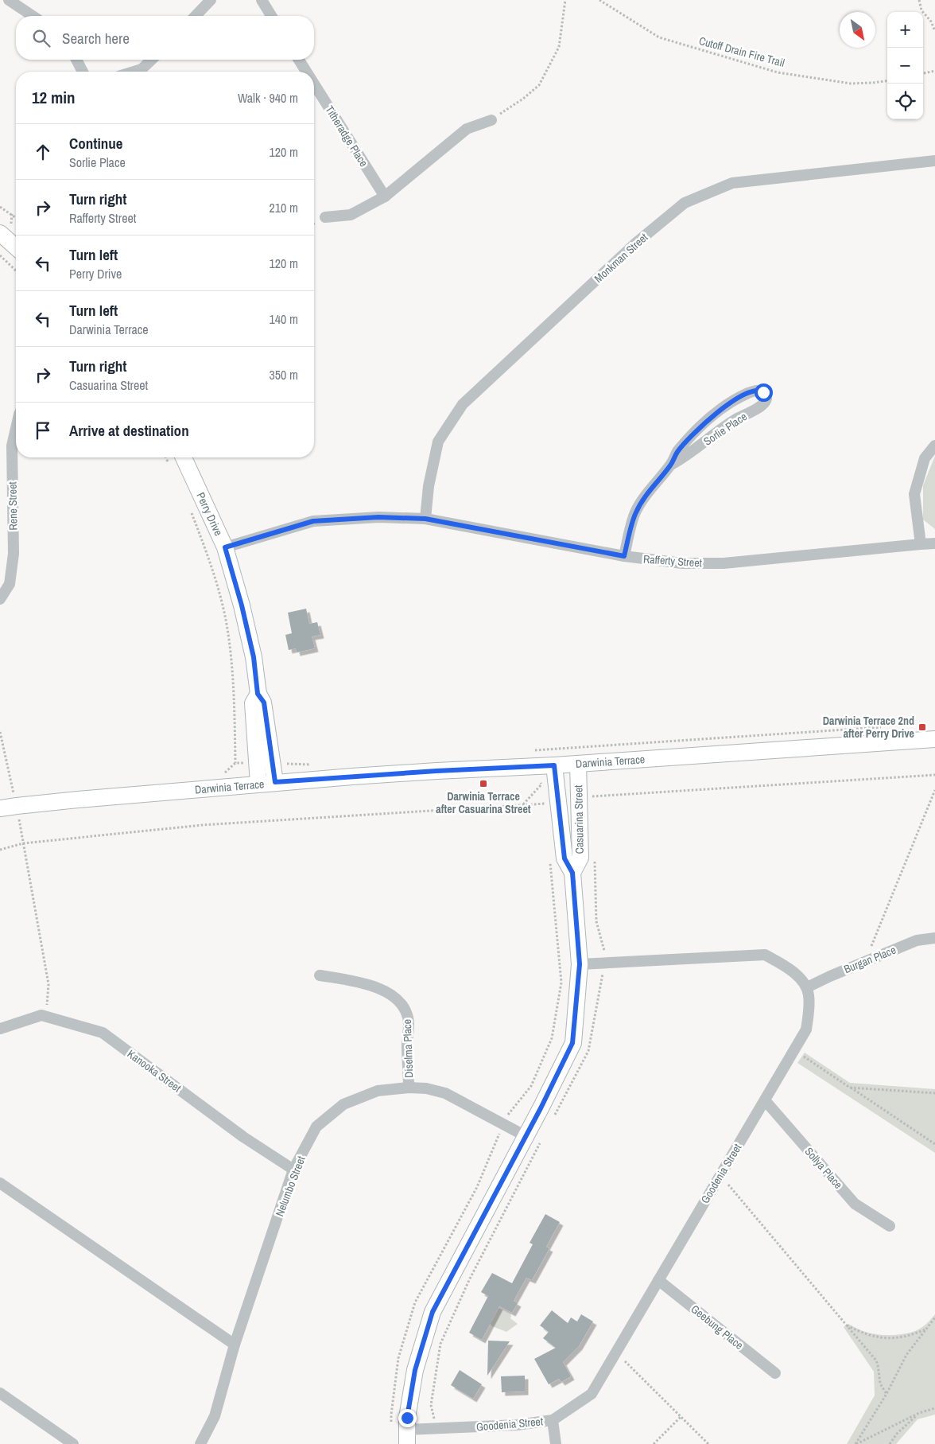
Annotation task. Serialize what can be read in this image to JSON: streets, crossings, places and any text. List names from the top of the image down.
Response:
{
  "streets": {
    "street": [
      "Titheradge Place",
      "Monkman Street",
      "Sorlie Place",
      "Rene Street",
      "Perry Drive",
      "Rafferty Street",
      "Darwinia Terrace",
      "Casuarina Street",
      "Burgan Place",
      "Diselma Place",
      "Kanooka Street",
      "Sollya Place",
      "Goodenia Street",
      "Nelumbo Street",
      "Geebung Place"
    ],
    "path": ["Cutoff Drain Fire Trail"]
  },
  "crossings": [
    ["Monkman Street", "Rafferty Street"],
    ["Sorlie Place", "Rafferty Street"],
    ["Perry Drive", "Rafferty Street"],
    ["Perry Drive", "Darwinia Terrace"],
    ["Darwinia Terrace", "Casuarina Street"],
    ["Casuarina Street", "Goodenia Street"],
    ["Casuarina Street", "Nelumbo Street"],
    ["Burgan Place", "Goodenia Street"],
    ["Diselma Place", "Nelumbo Street"],
    ["Kanooka Street", "Nelumbo Street"],
    ["Sollya Place", "Goodenia Street"],
    ["Goodenia Street", "Geebung Place"]
  ],
  "places": {
    "transit": ["Darwinia Terrace 2nd after Perry Drive", "Darwinia Terrace after Casuarina Street"]
  },
  "north": "bottom right",
  "page": {
    "map_buttons": ["+", "−"],
    "search": "Search here",
    "heading": ["12 min", "Walk · 940 m"],
    "list": [
      ["Continue", "Sorlie Place", "120 m"],
      ["Turn right", "Rafferty Street", "210 m"],
      ["Turn left", "Perry Drive", "120 m"],
      ["Turn left", "Darwinia Terrace", "140 m"],
      ["Turn right", "Casuarina Street", "350 m"],
      "Arrive at destination"
    ]
  }
}
